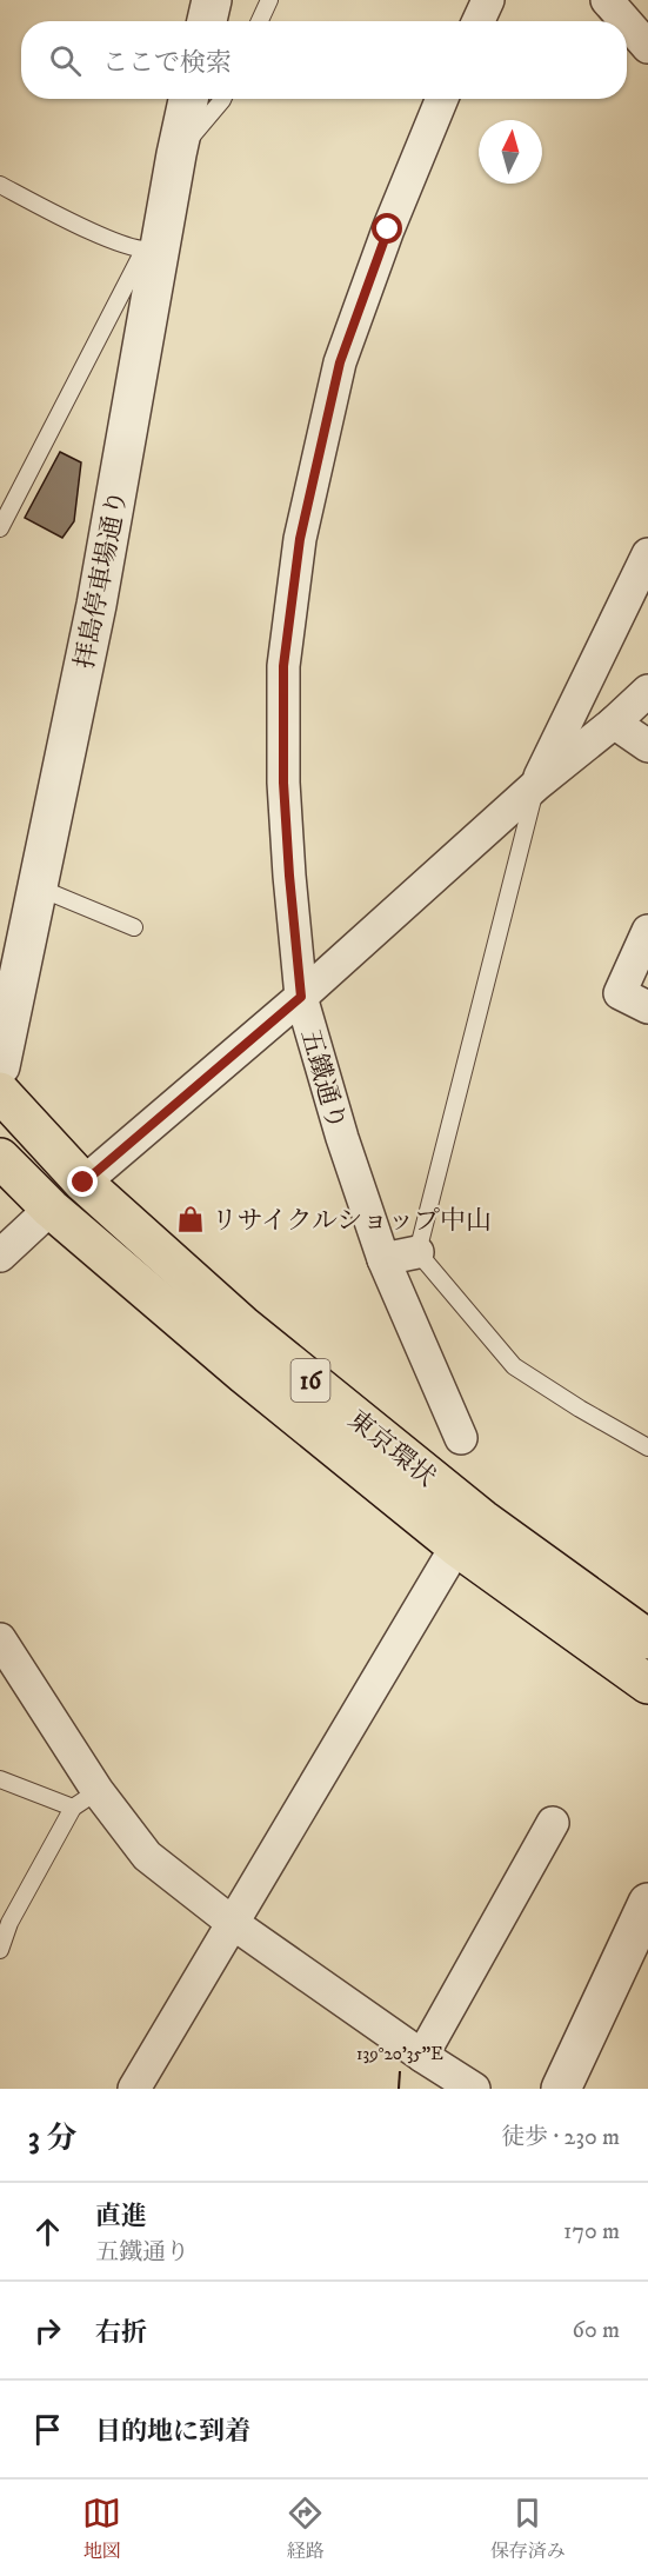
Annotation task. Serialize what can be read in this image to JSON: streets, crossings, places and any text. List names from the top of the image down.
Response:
{
  "streets": {
    "highway": ["16", "東京環状"],
    "street": ["拝島停車場通り", "五鐵通り"]
  },
  "places": {
    "shop": ["リサイクルショップ中山"]
  },
  "north": "top",
  "page": {
    "search": "ここで検索",
    "heading": ["3 分", "徒歩 · 230 m"],
    "list": [
      ["直進", "五鐵通り", "170 m"],
      ["右折", "60 m"],
      "目的地に到着"
    ],
    "nav": ["地図", "経路", "保存済み"]
  },
  "coordinates": ["139°20'35\"E"]
}
